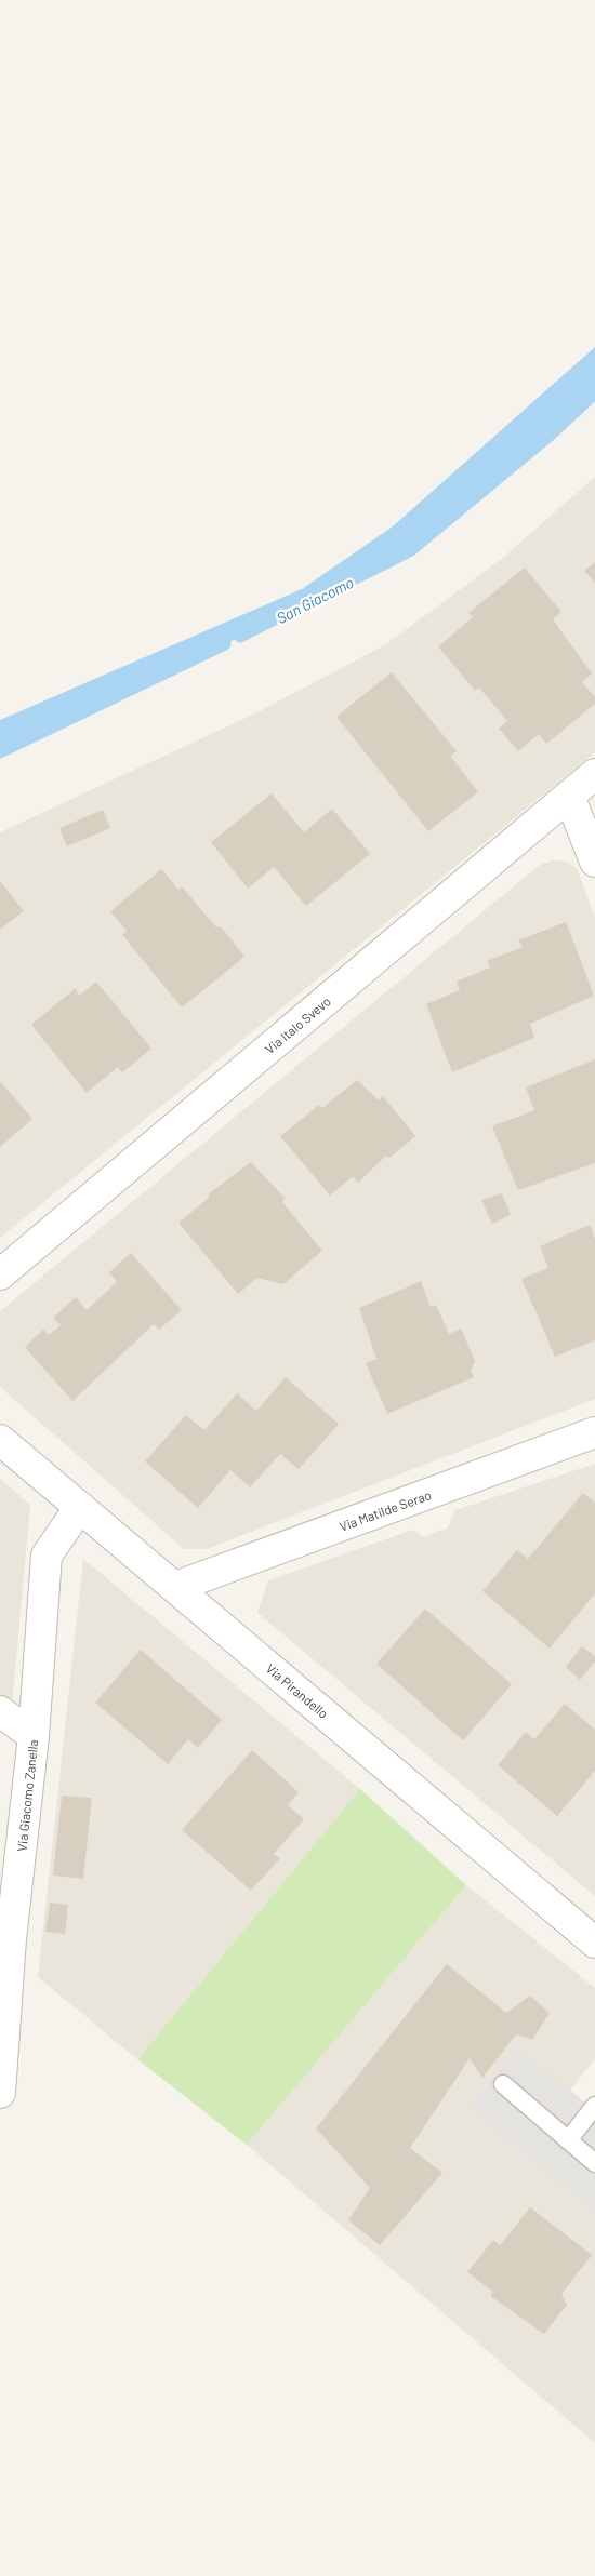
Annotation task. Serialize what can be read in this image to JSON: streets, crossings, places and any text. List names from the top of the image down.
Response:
{
  "streets": {
    "street": [
      "Via Italo Svevo",
      "Via Matilde Serao",
      "Via Pirandello",
      "Via Giacomo Zanella"
    ]
  },
  "crossings": [
    ["Via Matilde Serao", "Via Pirandello"],
    ["Via Pirandello", "Via Giacomo Zanella"]
  ],
  "water": ["San Giacomo"]
}
